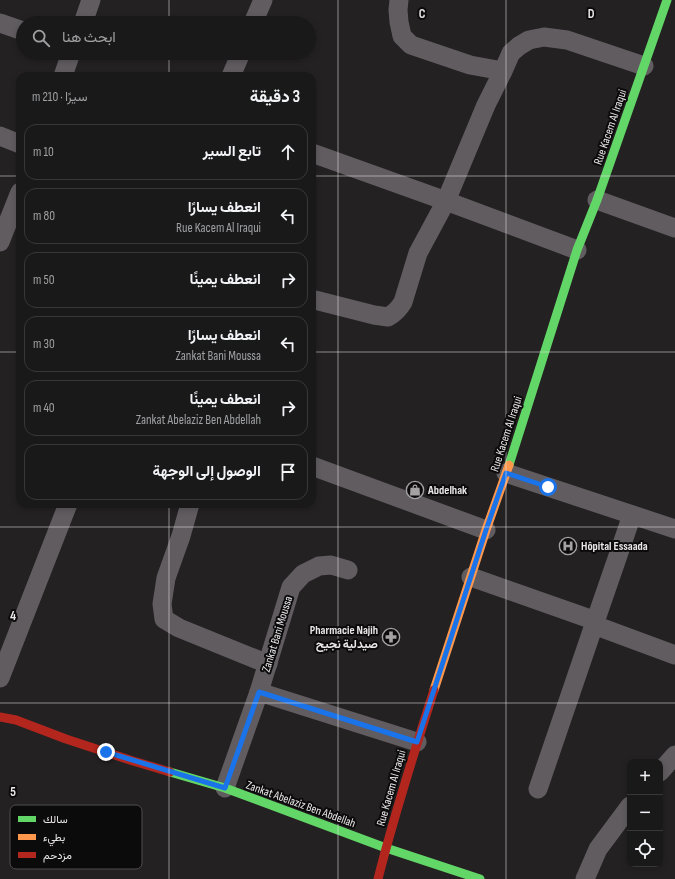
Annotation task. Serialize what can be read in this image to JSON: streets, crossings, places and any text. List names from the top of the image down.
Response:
{
  "streets": {
    "street": ["Rue Kacem Al Iraqui", "Zankat Bani Moussa", "Zankat Abelaziz Ben Abdellah"]
  },
  "crossings": [
    ["Rue Kacem Al Iraqui", "Zankat Abelaziz Ben Abdellah"],
    ["Zankat Bani Moussa", "Zankat Abelaziz Ben Abdellah"]
  ],
  "places": {
    "shop": ["Abdelhak"],
    "hospital": ["Hôpital Essaada"],
    "pharmacy": ["Pharmacie Najih صيدلية نجيح"]
  },
  "legend": ["سالك", "بطيء", "مزدحم"],
  "page": {
    "search": "ابحث هنا",
    "heading": ["3 دقيقة", "سيرًا · 210 m"],
    "list": [
      ["تابع السير", "10 m"],
      ["انعطف يسارًا", "Rue Kacem Al Iraqui", "80 m"],
      ["انعطف يمينًا", "50 m"],
      ["انعطف يسارًا", "Zankat Bani Moussa", "30 m"],
      ["انعطف يمينًا", "Zankat Abelaziz Ben Abdellah", "40 m"],
      "الوصول إلى الوجهة"
    ],
    "map_buttons": ["+", "−"]
  },
  "grid": {
    "columns": ["C", "D"],
    "rows": ["4", "5"]
  }
}
